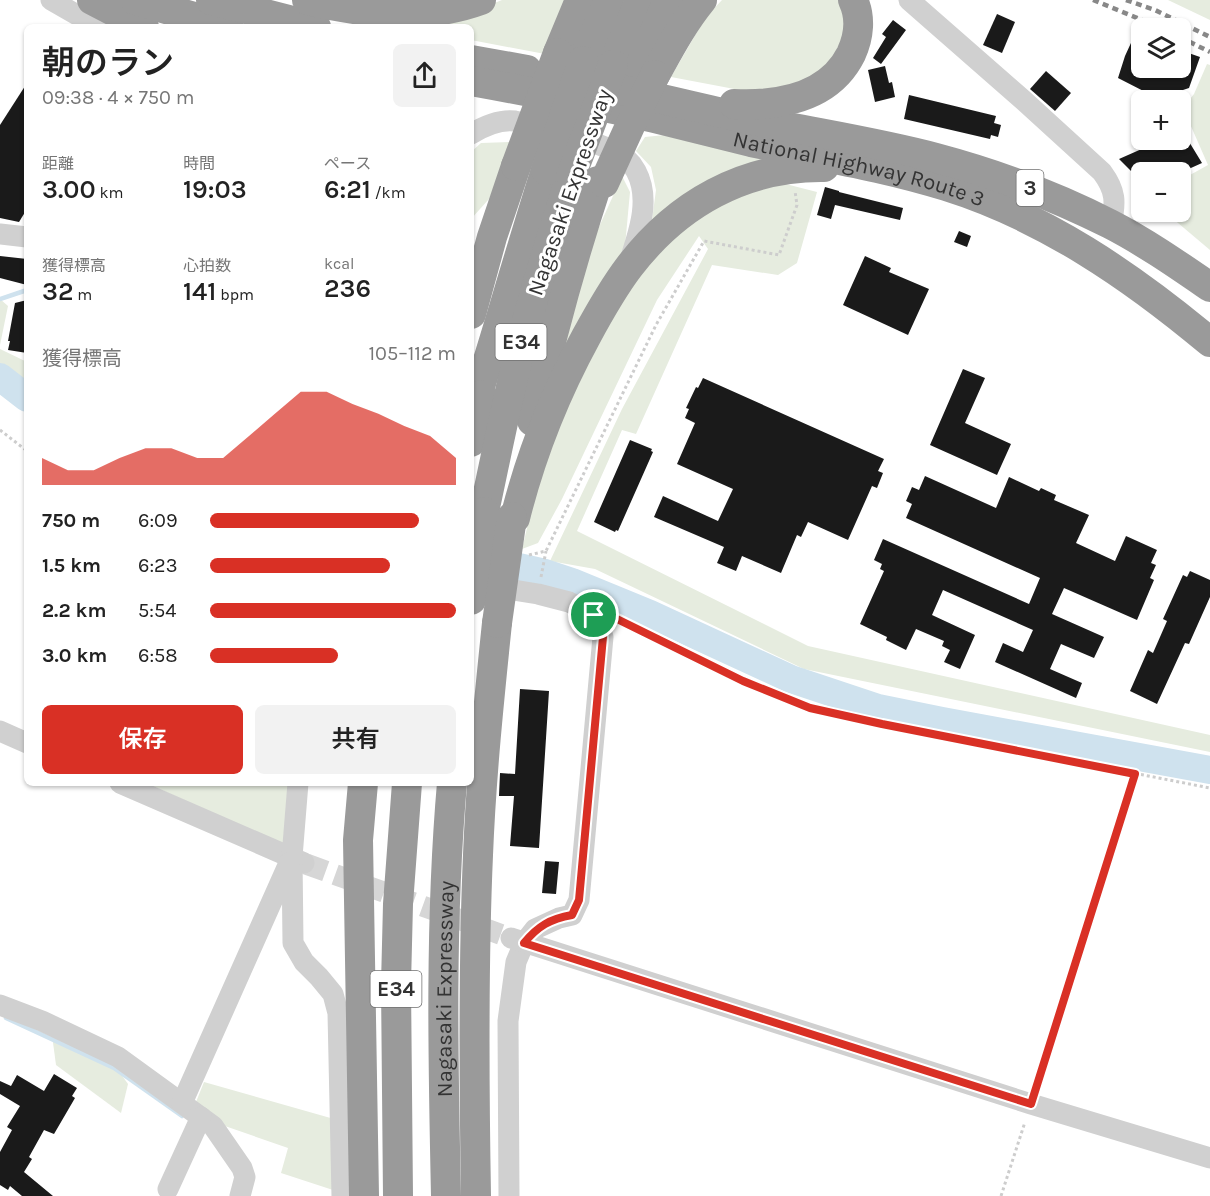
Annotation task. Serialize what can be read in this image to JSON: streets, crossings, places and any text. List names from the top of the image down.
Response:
{
  "streets": {
    "highway": [
      "National Highway Route 3",
      "3",
      "Nagasaki Expressway",
      "E34"
    ]
  },
  "crossings": [
    ["National Highway Route 3", "Nagasaki Expressway"]
  ],
  "page": {
    "map_buttons": ["+", "−"],
    "heading": ["朝のラン", "09:38 · 4 × 750 m"],
    "stats": [
      ["距離", "3.00 km"],
      ["時間", "19:03"],
      ["ペース", "6:21 /km"],
      ["獲得標高", "32 m"],
      ["心拍数", "141 bpm"],
      ["kcal", "236"]
    ],
    "chart": ["獲得標高", "105–112 m"],
    "list": [
      {
        "name": "750 m",
        "note": "6:09"
      },
      {
        "name": "1.5 km",
        "note": "6:23"
      },
      {
        "name": "2.2 km",
        "note": "5:54"
      },
      {
        "name": "3.0 km",
        "note": "6:58"
      }
    ],
    "buttons": ["保存", "共有"]
  }
}
